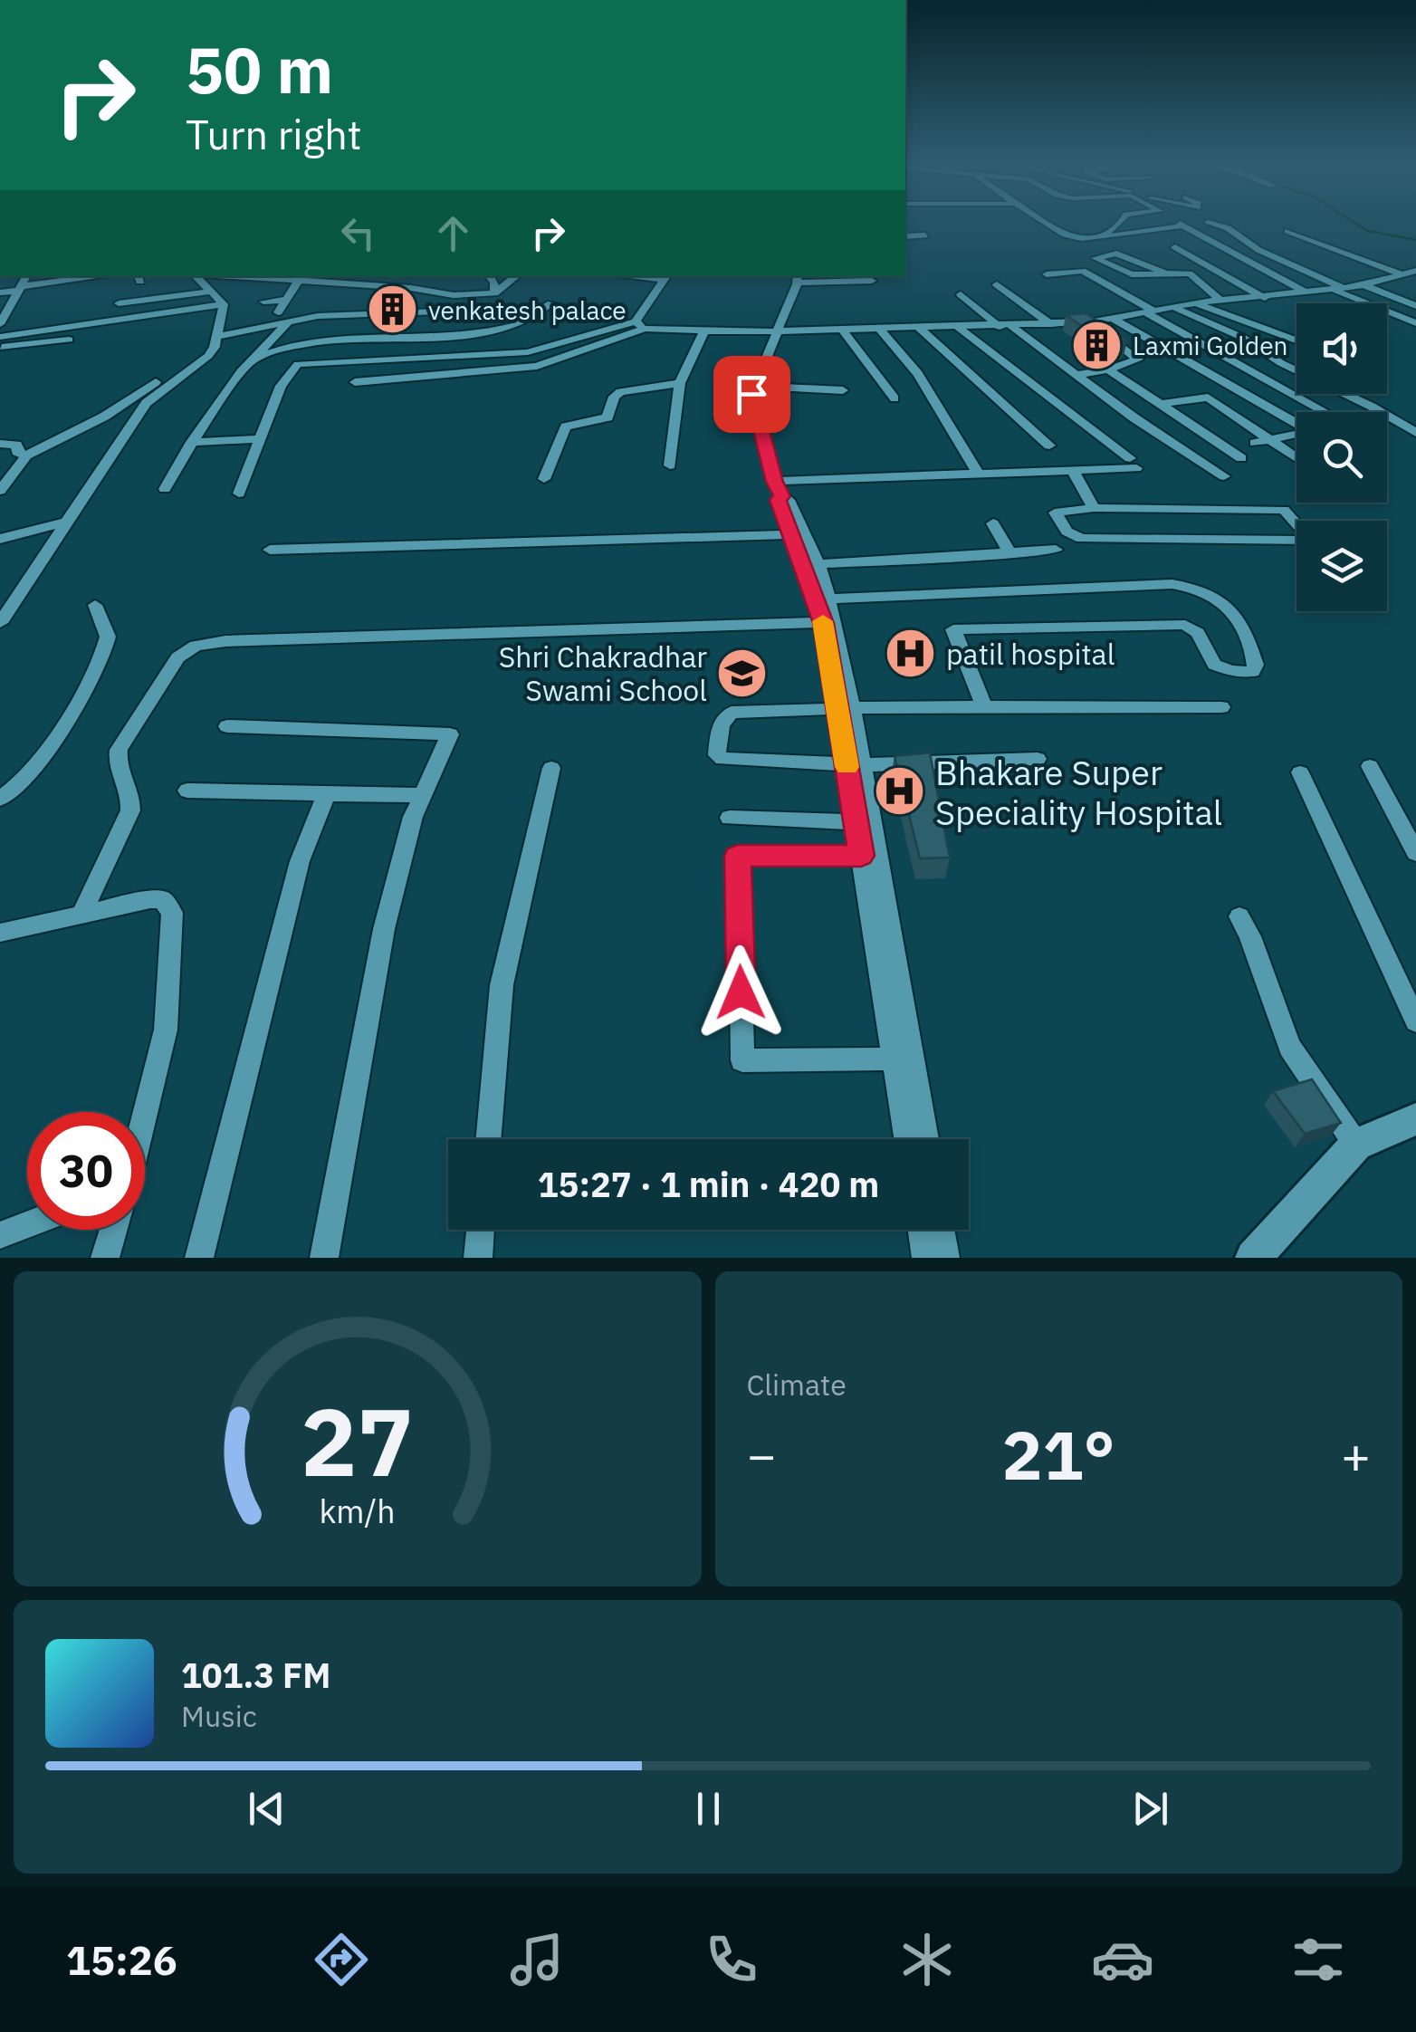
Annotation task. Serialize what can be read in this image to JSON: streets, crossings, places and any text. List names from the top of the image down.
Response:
{
  "places": {
    "building": ["venkatesh palace", "Laxmi Golden"],
    "hospital": ["patil hospital", "Bhakare Super Speciality Hospital"],
    "school or university": ["Shri Chakradhar Swami School"]
  },
  "page": {
    "turn": ["50 m", "Turn right"],
    "limit": "30",
    "trip": "15:27 · 1 min · 420 m",
    "tile": "Climate",
    "heat": ["−", "21°", "+"],
    "song": ["101.3 FM", "Music"],
    "tabs": "15:26",
    "gauge": ["27", "km/h"]
  }
}
